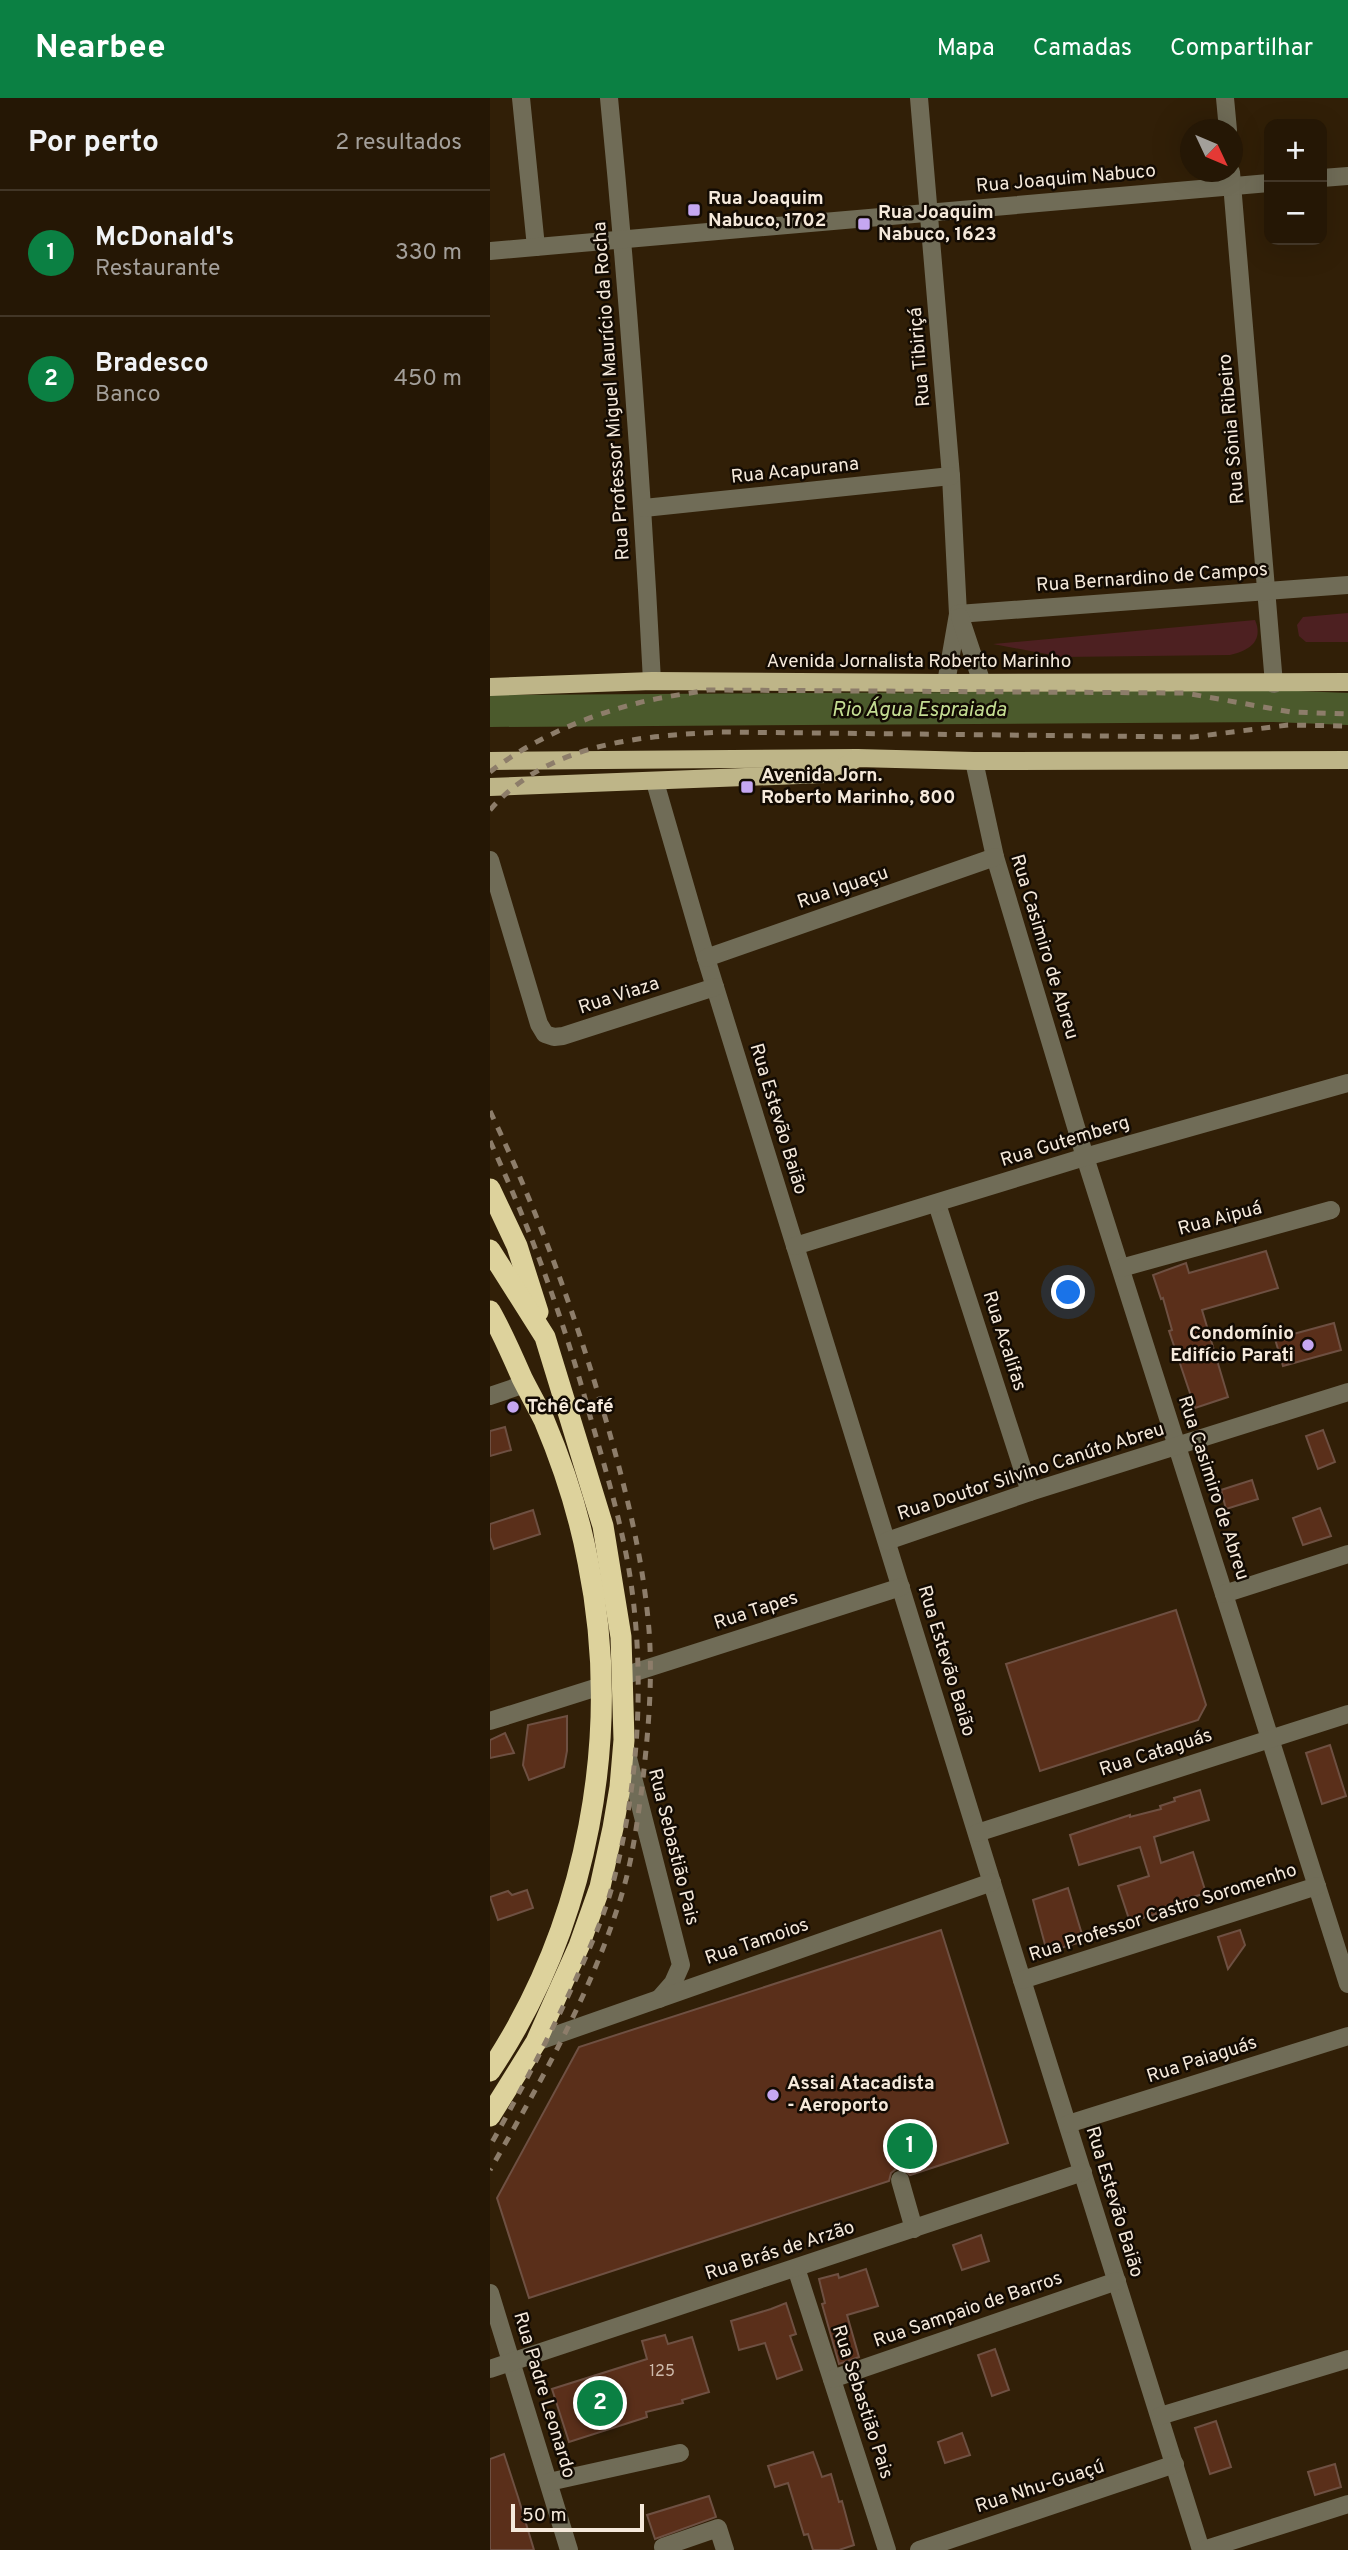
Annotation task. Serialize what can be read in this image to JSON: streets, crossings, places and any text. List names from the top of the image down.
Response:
{
  "streets": {
    "main road": ["Avenida Jornalista Roberto Marinho"],
    "street": [
      "Rua Joaquim Nabuco",
      "Rua Tibiriçá",
      "Rua Professor Miguel Maurício da Rocha",
      "Rua Sônia Ribeiro",
      "Rua Acapurana",
      "Rua Bernardino de Campos",
      "Rua Iguaçu",
      "Rua Casimiro de Abreu",
      "Rua Viaza",
      "Rua Estevão Baião",
      "Rua Gutemberg",
      "Rua Aipuá",
      "Rua Acalifas",
      "Rua Doutor Silvino Canúto Abreu",
      "Rua Tapes",
      "Rua Cataguás",
      "Rua Sebastião Pais",
      "Rua Professor Castro Soromenho",
      "Rua Tamoios",
      "Rua Paiaguás",
      "Rua Brás de Arzão",
      "Rua Sampaio de Barros",
      "Rua Padre Leonardo",
      "Rua Nhu-Guaçú"
    ]
  },
  "crossings": [
    ["Rua Joaquim Nabuco", "Rua Tibiriçá"],
    ["Rua Joaquim Nabuco", "Rua Professor Miguel Maurício da Rocha"],
    ["Rua Tibiriçá", "Rua Acapurana"],
    ["Rua Tibiriçá", "Rua Bernardino de Campos"],
    ["Rua Tibiriçá", "Avenida Jornalista Roberto Marinho"],
    ["Rua Professor Miguel Maurício da Rocha", "Rua Acapurana"],
    ["Rua Professor Miguel Maurício da Rocha", "Avenida Jornalista Roberto Marinho"],
    ["Rua Sônia Ribeiro", "Rua Bernardino de Campos"],
    ["Rua Sônia Ribeiro", "Avenida Jornalista Roberto Marinho"],
    ["Rua Iguaçu", "Rua Casimiro de Abreu"],
    ["Rua Iguaçu", "Rua Estevão Baião"],
    ["Rua Casimiro de Abreu", "Rua Gutemberg"],
    ["Rua Casimiro de Abreu", "Rua Aipuá"],
    ["Rua Casimiro de Abreu", "Rua Doutor Silvino Canúto Abreu"],
    ["Rua Casimiro de Abreu", "Rua Cataguás"],
    ["Rua Casimiro de Abreu", "Rua Professor Castro Soromenho"],
    ["Rua Viaza", "Rua Estevão Baião"],
    ["Rua Estevão Baião", "Rua Gutemberg"],
    ["Rua Estevão Baião", "Rua Doutor Silvino Canúto Abreu"],
    ["Rua Estevão Baião", "Rua Tapes"],
    ["Rua Estevão Baião", "Rua Cataguás"],
    ["Rua Estevão Baião", "Rua Professor Castro Soromenho"],
    ["Rua Estevão Baião", "Rua Tamoios"],
    ["Rua Estevão Baião", "Rua Paiaguás"],
    ["Rua Estevão Baião", "Rua Brás de Arzão"],
    ["Rua Estevão Baião", "Rua Sampaio de Barros"],
    ["Rua Estevão Baião", "Rua Nhu-Guaçú"],
    ["Rua Gutemberg", "Rua Acalifas"],
    ["Rua Acalifas", "Rua Doutor Silvino Canúto Abreu"],
    ["Rua Sebastião Pais", "Rua Brás de Arzão"],
    ["Rua Sebastião Pais", "Rua Sampaio de Barros"],
    ["Rua Brás de Arzão", "Rua Padre Leonardo"]
  ],
  "water": ["Rio Água Espraiada"],
  "places": {
    "transit": ["Rua Joaquim Nabuco, 1702", "Rua Joaquim Nabuco, 1623", "Avenida Jorn. Roberto Marinho, 800"],
    "other": ["Condomínio Edifício Parati", "Tchê Café", "Assai Atacadista - Aeroporto"]
  },
  "house_numbers": ["125"],
  "scale_bar": "50 m",
  "north": "bottom right",
  "page": {
    "header": "Nearbee",
    "nav": ["Mapa", "Camadas", "Compartilhar"],
    "heading": ["Por perto", "2 resultados"],
    "map_buttons": ["+", "−"],
    "list": [
      {
        "mark": "1",
        "name": "McDonald's",
        "note": "Restaurante",
        "value": "330 m"
      },
      {
        "mark": "2",
        "name": "Bradesco",
        "note": "Banco",
        "value": "450 m"
      }
    ],
    "pins": ["1", "2"],
    "scale": "50 m"
  }
}
